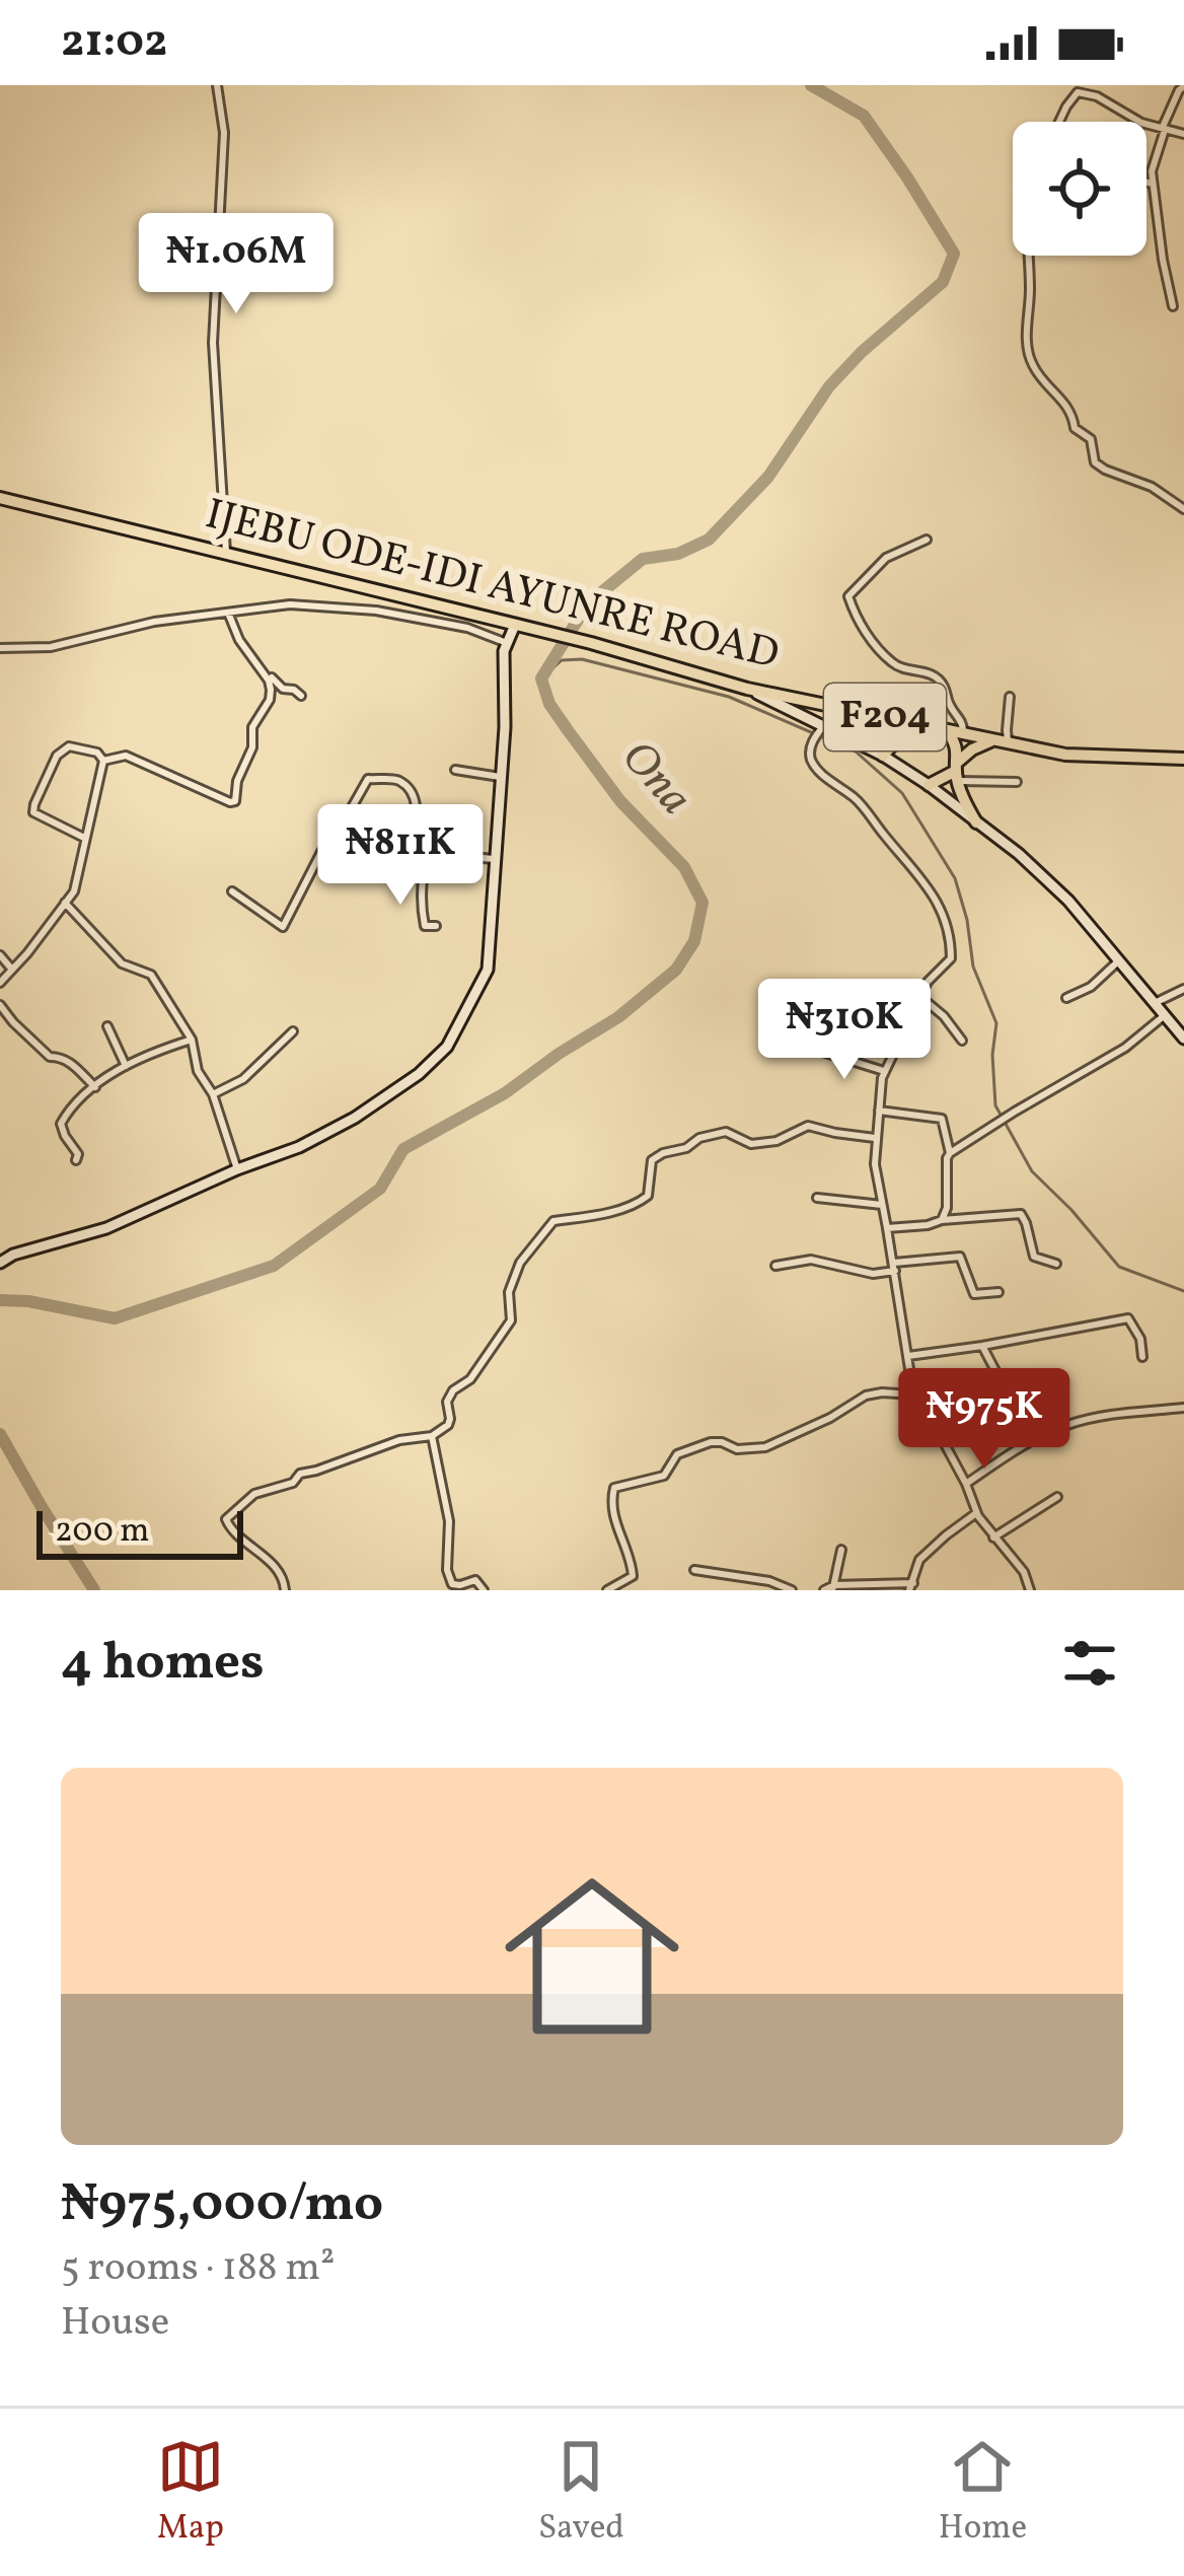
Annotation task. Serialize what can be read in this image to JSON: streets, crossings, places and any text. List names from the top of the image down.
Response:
{
  "streets": {
    "main road": ["IJEBU ODE-IDI AYUNRE ROAD", "F204"]
  },
  "water": ["Ona"],
  "scale_bar": "200 m",
  "page": {
    "status": "21:02",
    "price": [
      "₦1.06M",
      "₦811K",
      "₦310K",
      "₦975K"
    ],
    "scale": "200 m",
    "heading": "4 homes",
    "list": [
      {
        "name": "₦975,000/mo",
        "note": "5 rooms · 188 m² · House"
      }
    ],
    "tabs": ["Map", "Saved", "Home"]
  }
}
